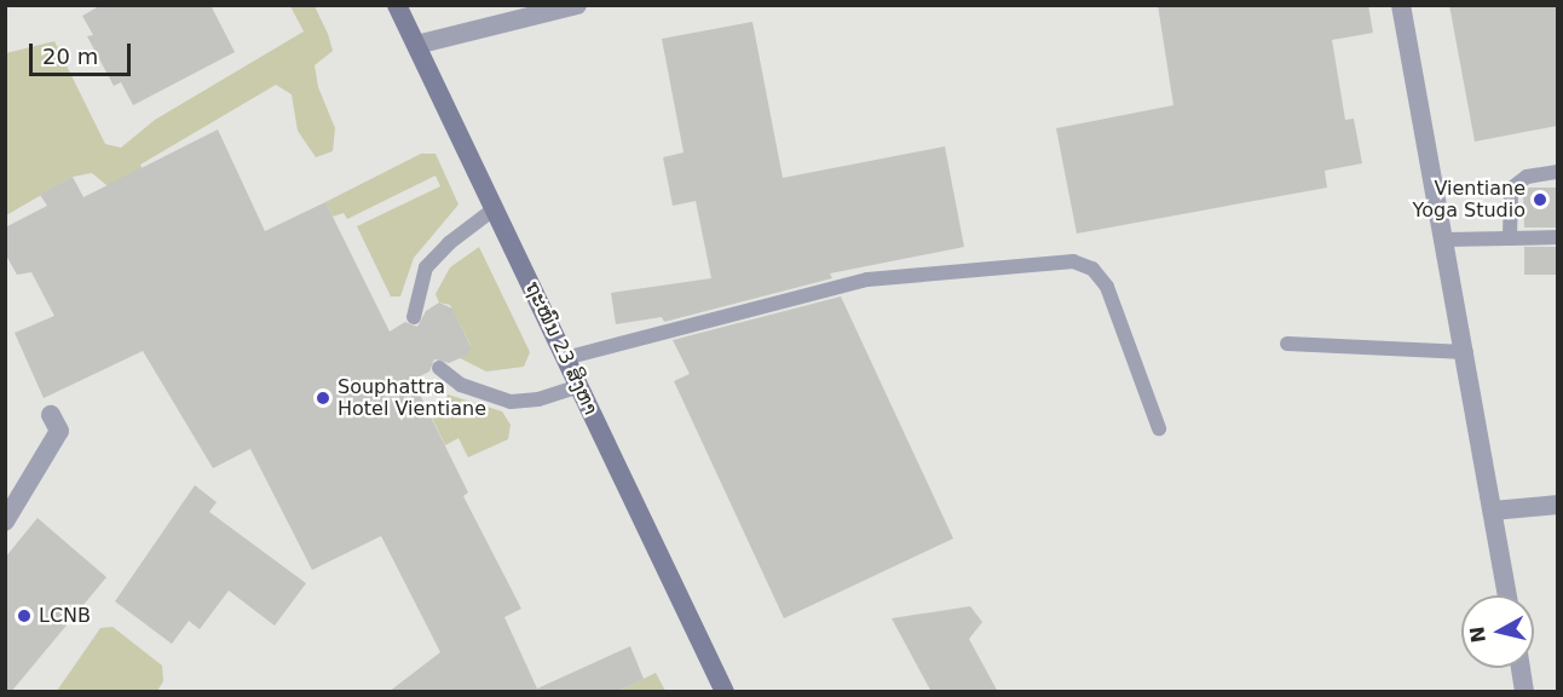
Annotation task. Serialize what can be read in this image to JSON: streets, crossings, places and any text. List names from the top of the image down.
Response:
{
  "streets": {
    "main road": ["ຖະໜົນ 23 ສິງຫາ"]
  },
  "places": ["Vientiane Yoga Studio", "Souphattra Hotel Vientiane", "LCNB"],
  "scale_bar": "20 m",
  "north": "left"
}
